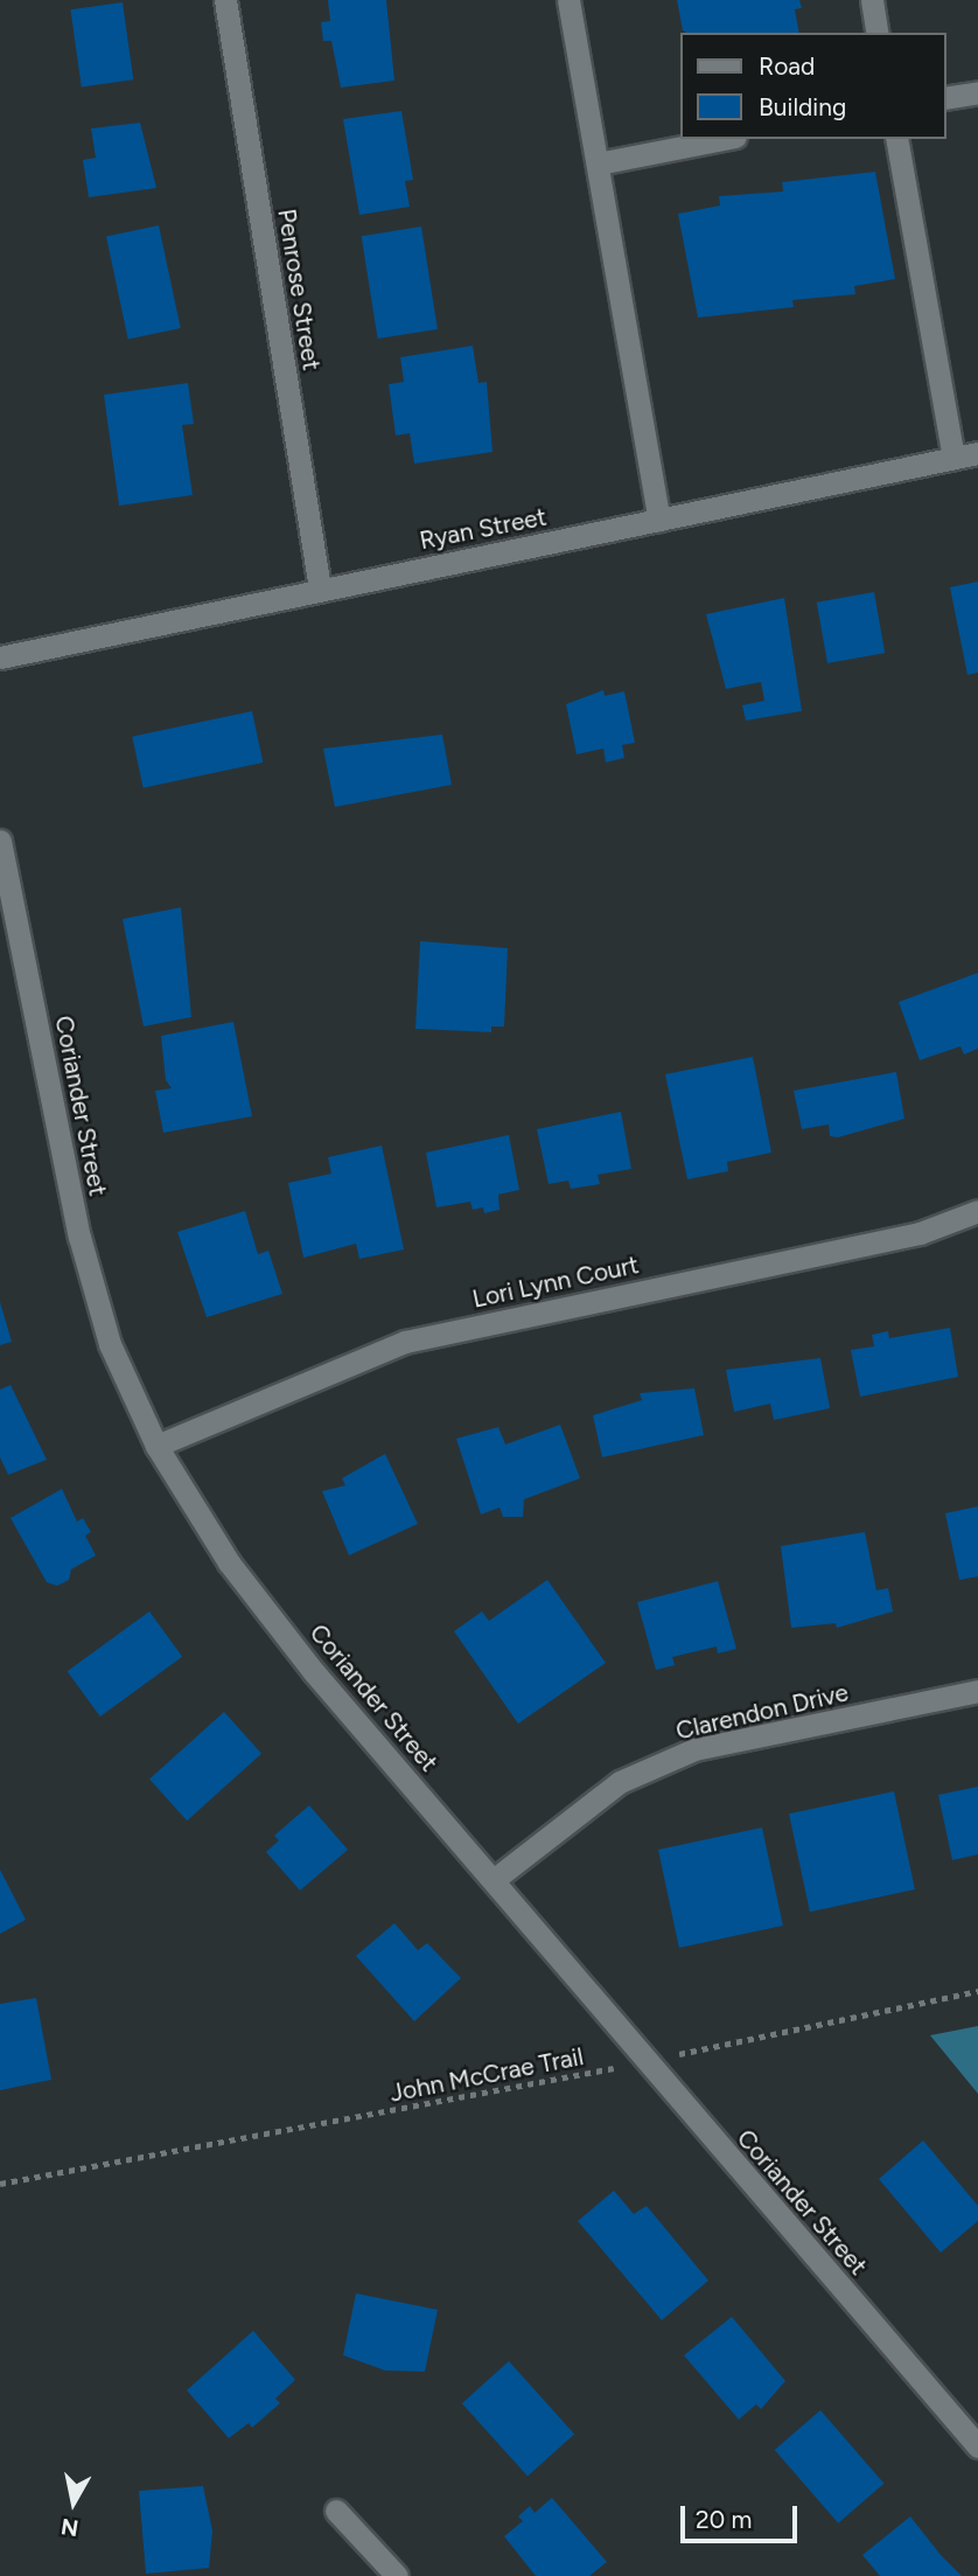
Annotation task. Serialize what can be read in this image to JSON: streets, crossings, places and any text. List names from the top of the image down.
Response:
{
  "streets": {
    "street": [
      "Penrose Street",
      "Ryan Street",
      "Coriander Street",
      "Lori Lynn Court",
      "Clarendon Drive"
    ],
    "path": ["John McCrae Trail"]
  },
  "crossings": [
    ["Penrose Street", "Ryan Street"],
    ["Coriander Street", "Lori Lynn Court"],
    ["Coriander Street", "Clarendon Drive"],
    ["Coriander Street", "John McCrae Trail"]
  ],
  "legend": ["Road", "Building"],
  "scale_bar": "20 m",
  "north": "bottom"
}
